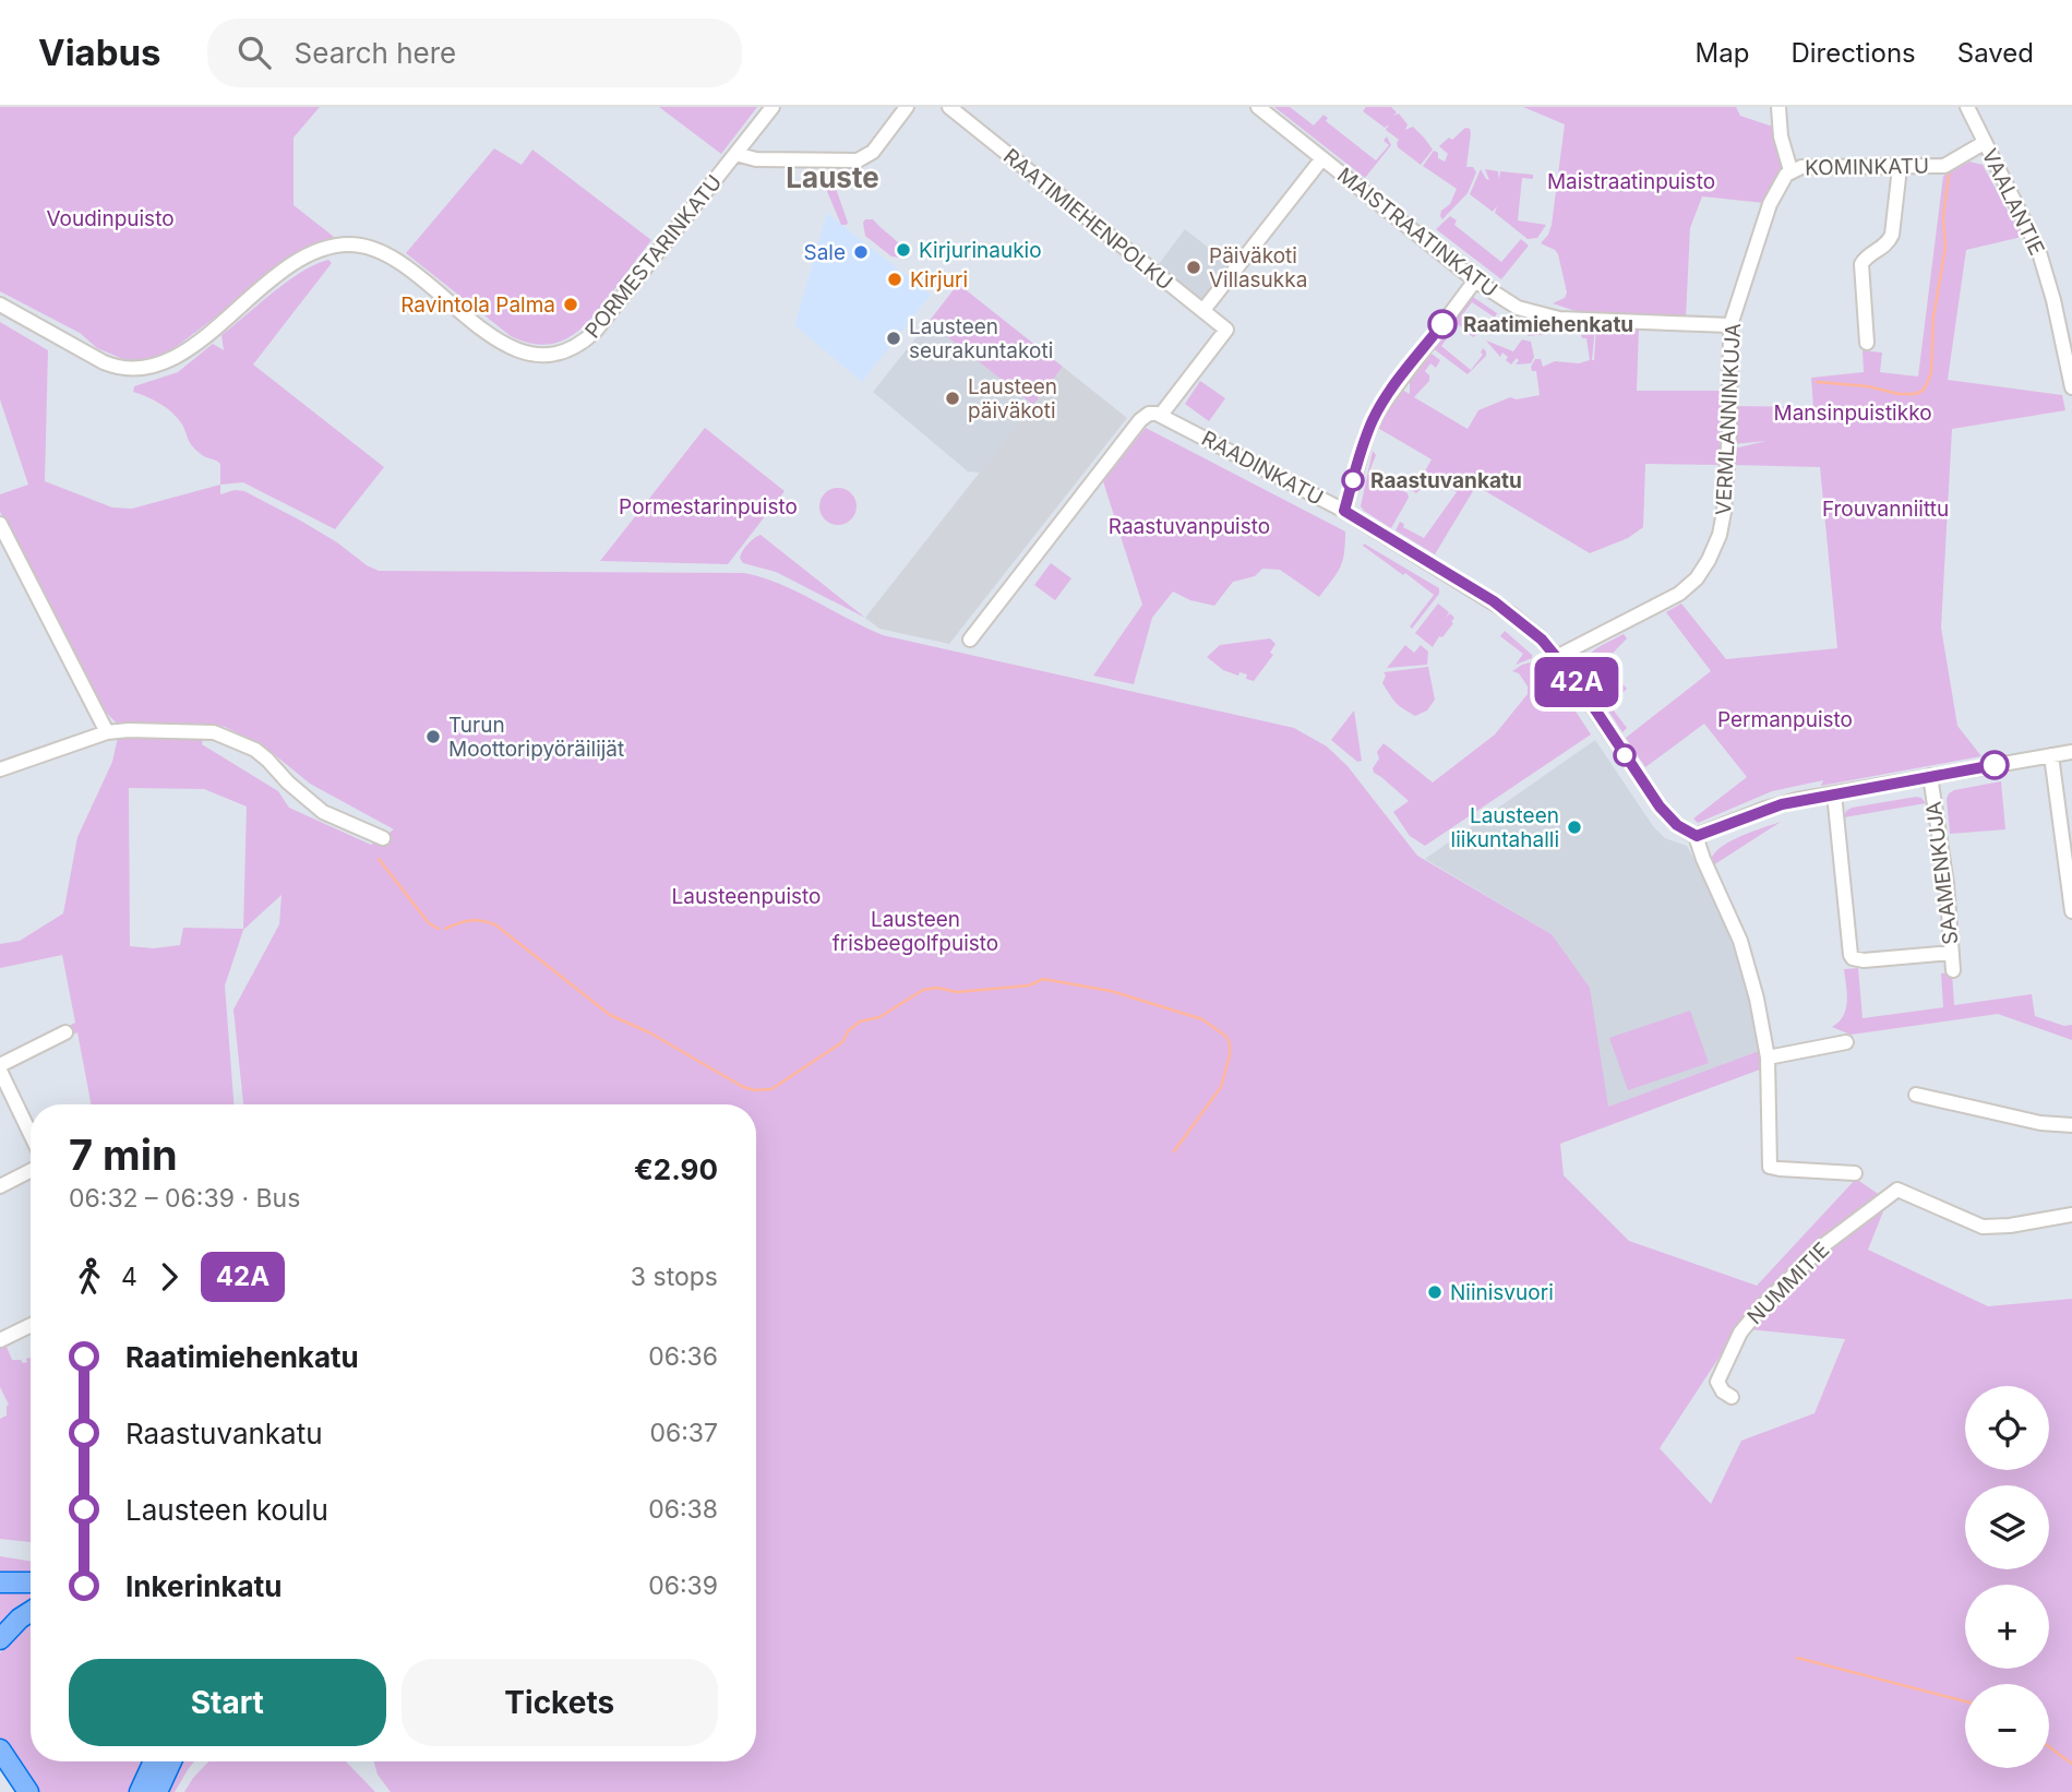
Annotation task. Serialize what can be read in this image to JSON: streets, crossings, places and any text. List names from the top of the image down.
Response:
{
  "streets": {
    "street": [
      "KOMINKATU",
      "VAALANTIE",
      "RAATIMIEHENPOLKU",
      "MAISTRAATINKATU",
      "PORMESTARINKATU",
      "VERMLANNINKUJA",
      "RAADINKATU",
      "SAAMENKUJA",
      "NUMMITIE"
    ]
  },
  "crossings": [
    ["KOMINKATU", "VAALANTIE"],
    ["KOMINKATU", "VERMLANNINKUJA"],
    ["RAATIMIEHENPOLKU", "RAADINKATU"],
    ["MAISTRAATINKATU", "VERMLANNINKUJA"],
    ["VERMLANNINKUJA", "RAADINKATU"]
  ],
  "districts": ["Lauste"],
  "parks": [
    "Maistraatinpuisto",
    "Voudinpuisto",
    "Mansinpuistikko",
    "Pormestarinpuisto",
    "Frouvanniittu",
    "Raastuvanpuisto",
    "Permanpuisto",
    "Lausteenpuisto",
    "Lausteen frisbeegolfpuisto"
  ],
  "places": [
    "Kirjurinaukio",
    "Sale",
    "Päiväkoti Villasukka",
    "Kirjuri",
    "Ravintola Palma",
    "Raatimiehenkatu",
    "Lausteen seurakuntakoti",
    "Lausteen päiväkoti",
    "Raastuvankatu",
    "Turun Moottoripyöräilijät",
    "Lausteen liikuntahalli",
    "Niinisvuori"
  ],
  "lines": ["bus line 42A"],
  "page": {
    "header": "Viabus",
    "search": "Search here",
    "nav": ["Map", "Directions", "Saved"],
    "on_map": "42A",
    "heading": ["7 min", "06:32 – 06:39 · Bus", "€2.90"],
    "legs": ["4", "42A", "3 stops"],
    "list": [
      {
        "name": "Raatimiehenkatu",
        "value": "06:36"
      },
      {
        "name": "Raastuvankatu",
        "value": "06:37"
      },
      {
        "name": "Lausteen koulu",
        "value": "06:38"
      },
      {
        "name": "Inkerinkatu",
        "value": "06:39"
      }
    ],
    "map_buttons": ["+", "−"],
    "buttons": ["Start", "Tickets"]
  }
}
